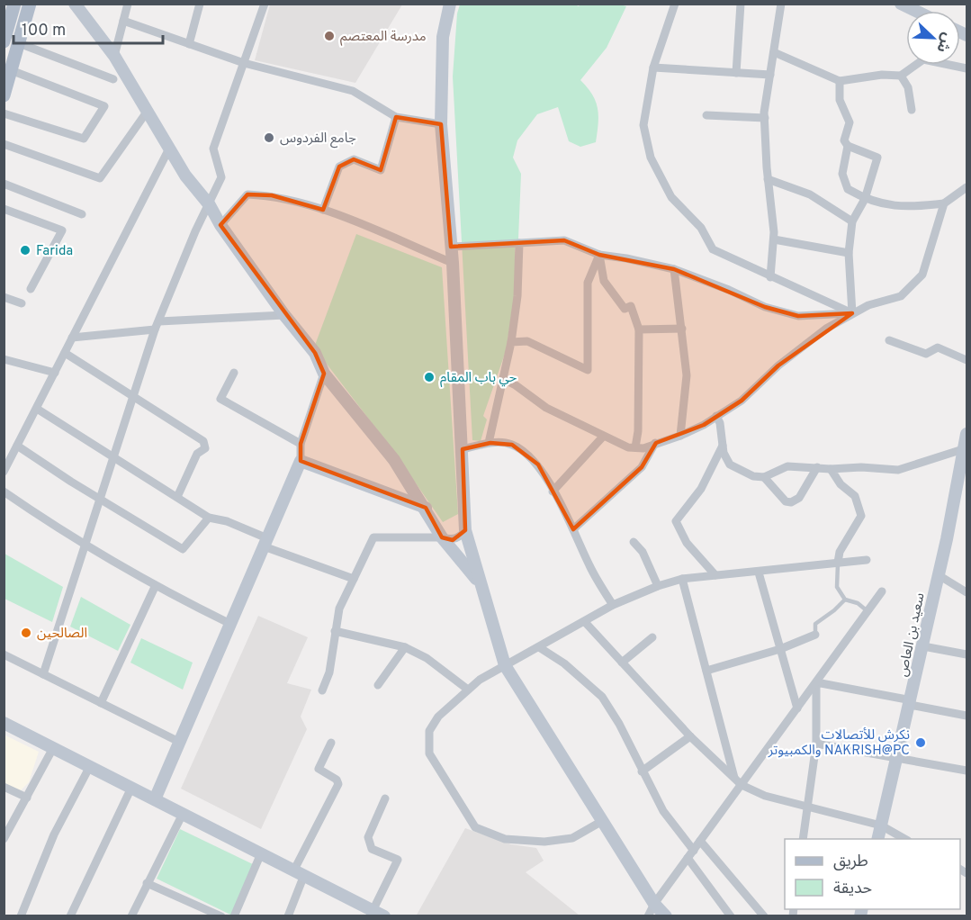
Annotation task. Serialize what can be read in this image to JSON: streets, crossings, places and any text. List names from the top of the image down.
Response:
{
  "streets": {
    "main road": ["سعيد بن العاص"]
  },
  "places": [
    "مدرسة المعتصم",
    "جامع الفردوس",
    "Farida",
    "حي باب المقام",
    "الصالحين",
    "نكرش للأتصالات والكمبيوتر NAKRISH@PC"
  ],
  "legend": ["طريق", "حديقة"],
  "scale_bar": "100 m",
  "north": "bottom right"
}
